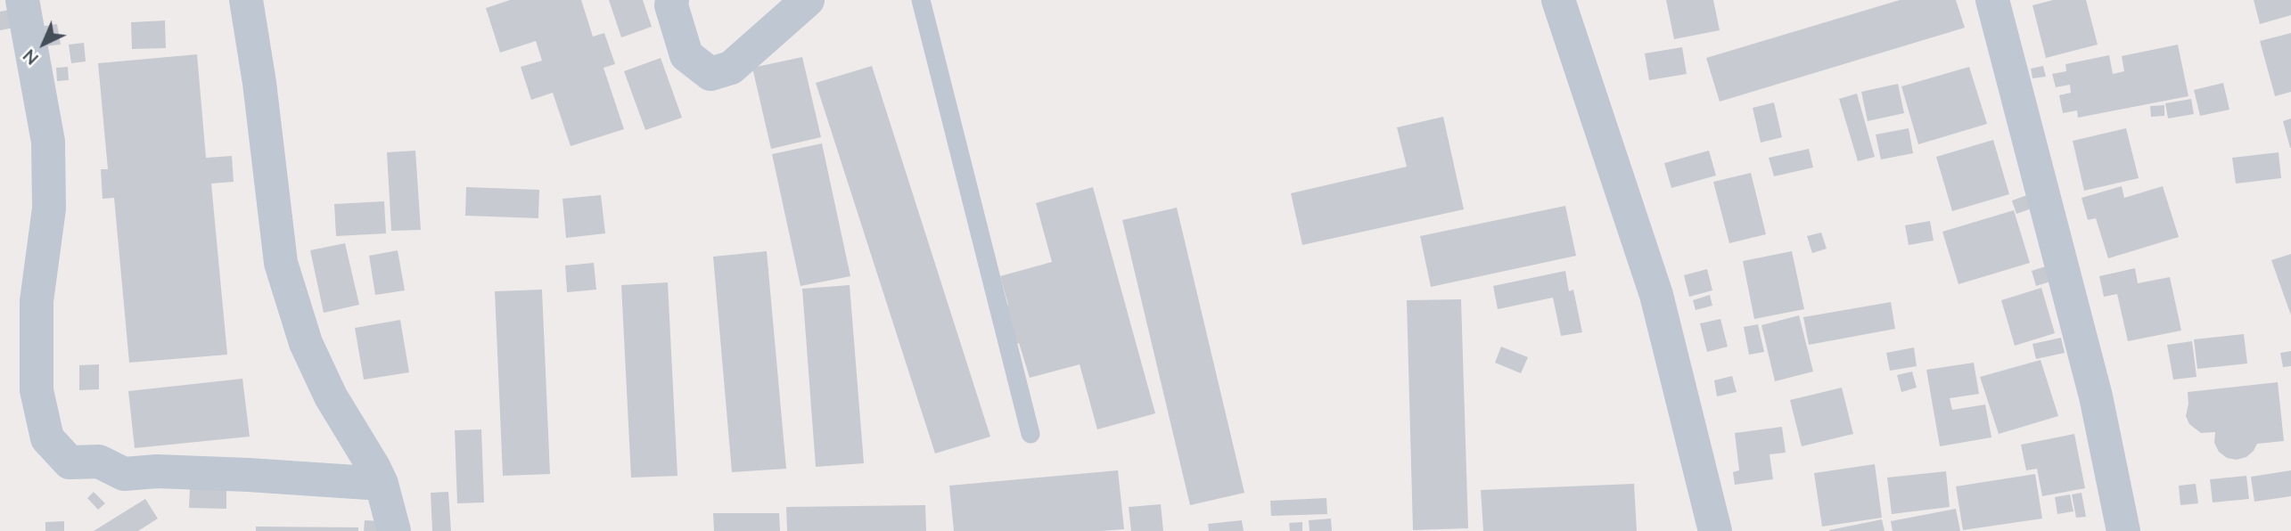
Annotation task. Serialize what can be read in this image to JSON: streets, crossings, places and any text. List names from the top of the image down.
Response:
{
  "north": "bottom left"
}
